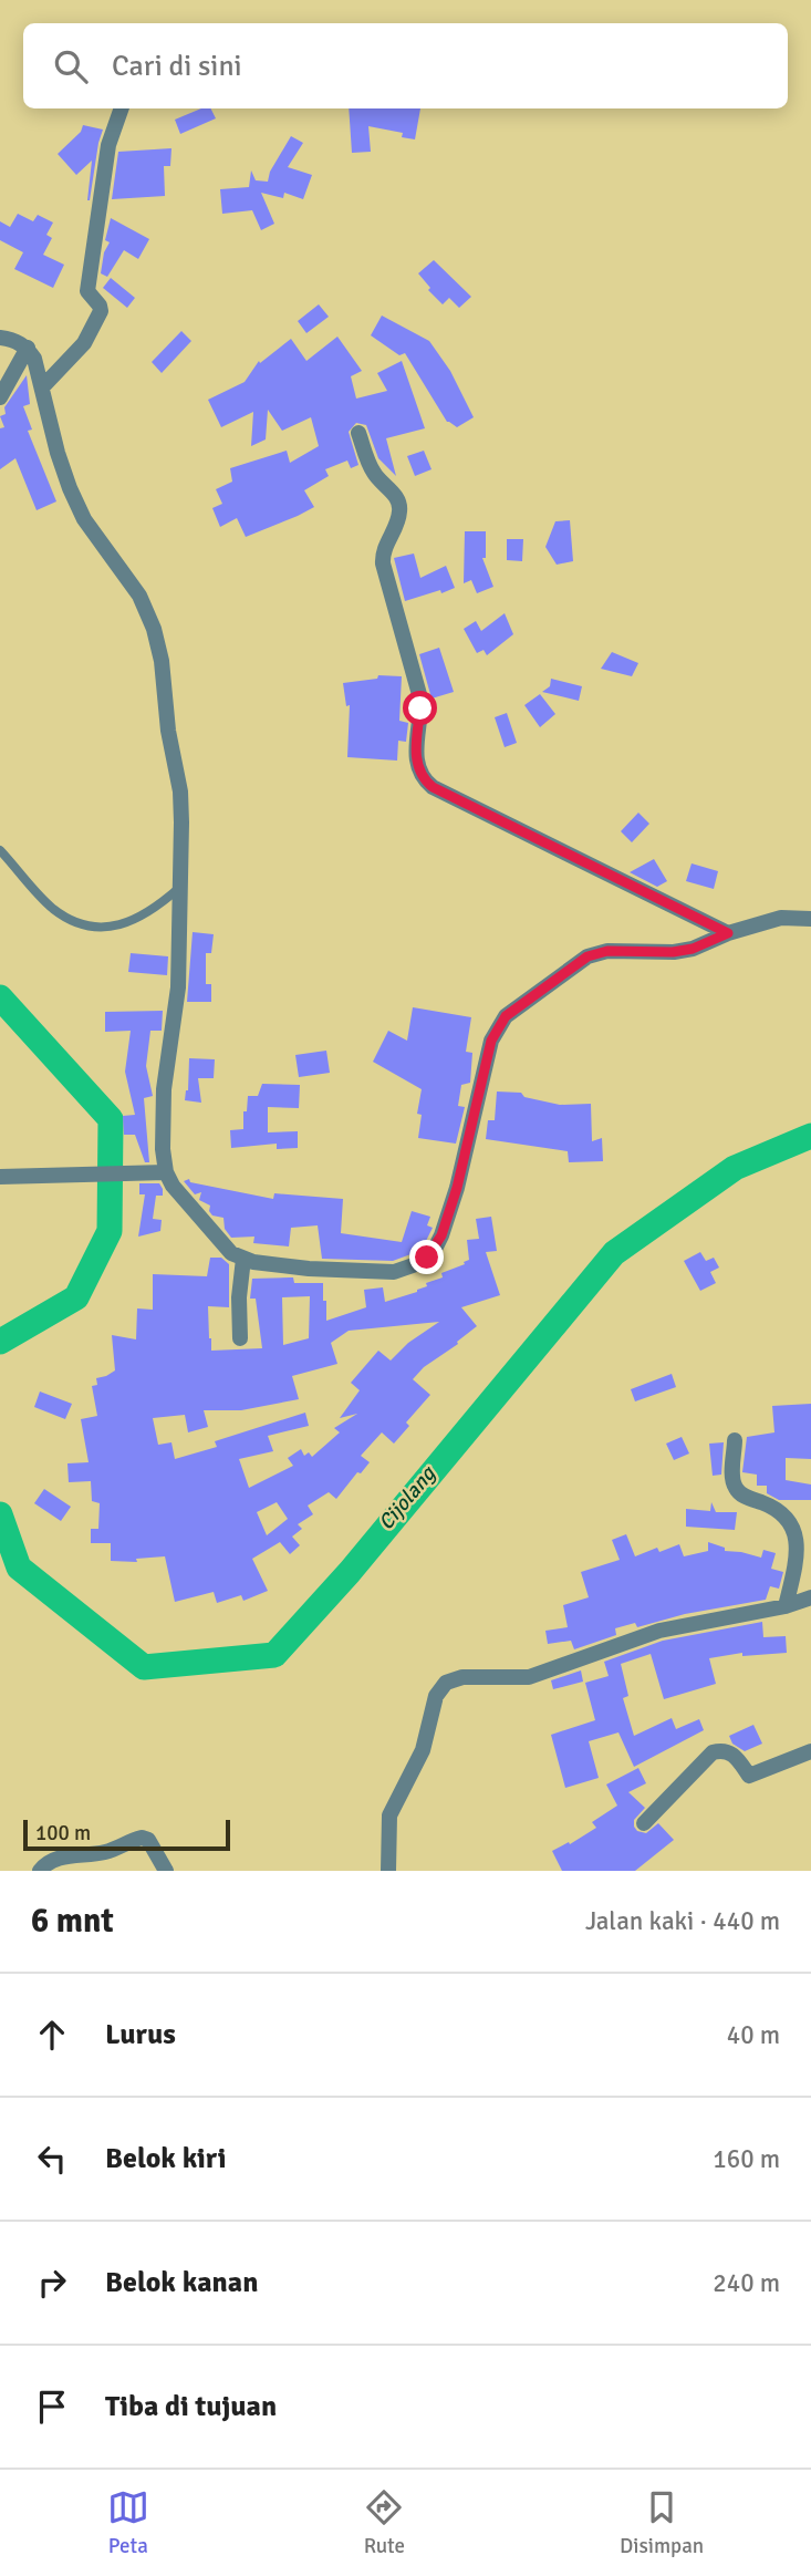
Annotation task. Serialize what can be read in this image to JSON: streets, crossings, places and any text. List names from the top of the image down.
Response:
{
  "water": ["Cijolang"],
  "scale_bar": "100 m",
  "page": {
    "search": "Cari di sini",
    "scale": "100 m",
    "heading": ["6 mnt", "Jalan kaki · 440 m"],
    "list": [
      ["Lurus", "40 m"],
      ["Belok kiri", "160 m"],
      ["Belok kanan", "240 m"],
      "Tiba di tujuan"
    ],
    "nav": ["Peta", "Rute", "Disimpan"]
  }
}
